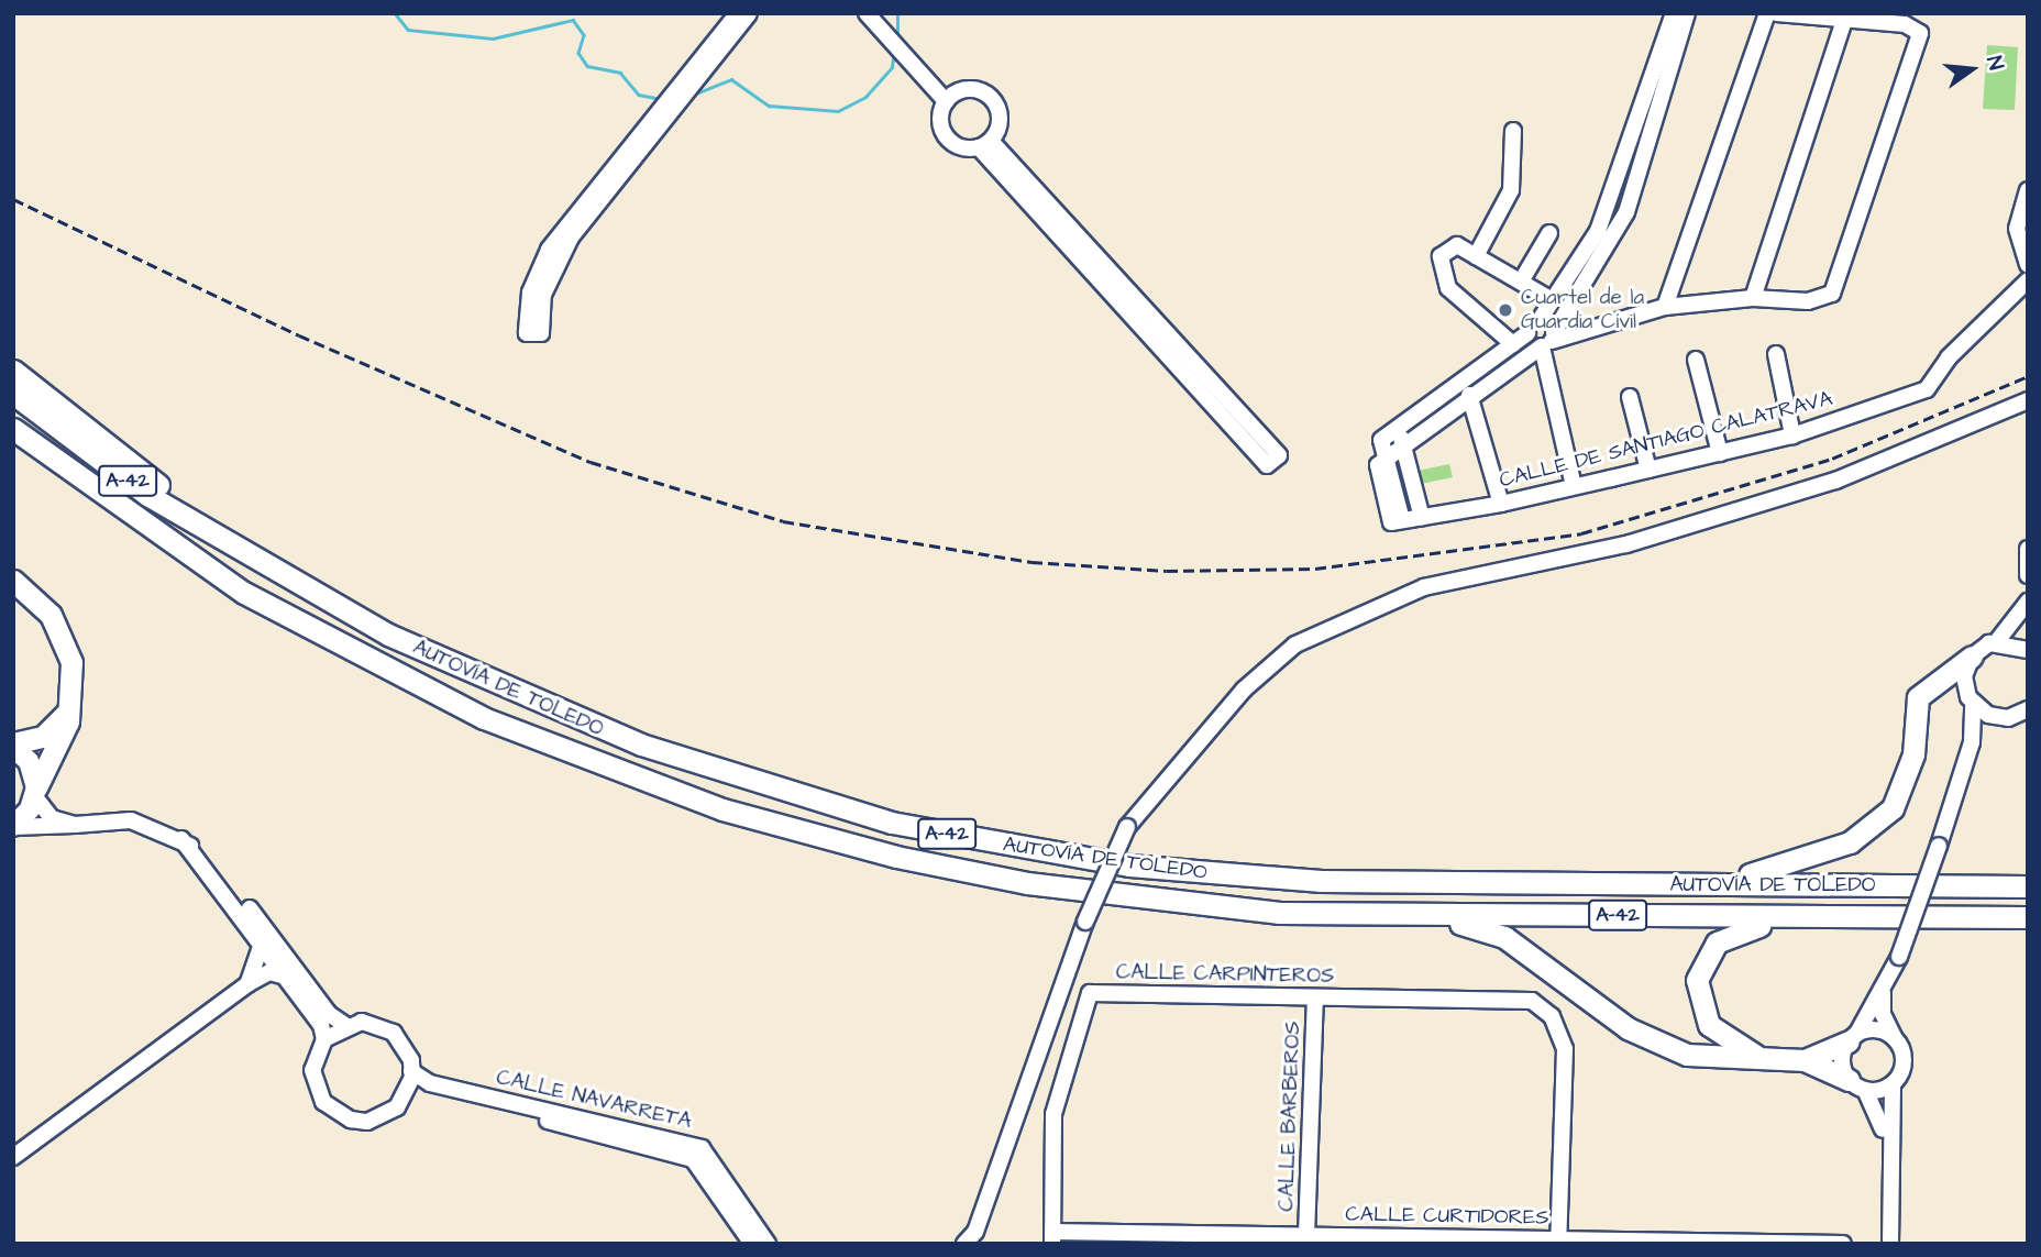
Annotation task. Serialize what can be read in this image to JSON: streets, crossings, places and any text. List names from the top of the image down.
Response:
{
  "streets": {
    "highway": ["A-42", "AUTOVÍA DE TOLEDO"],
    "street": [
      "CALLE DE SANTIAGO CALATRAVA",
      "CALLE CARPINTEROS",
      "CALLE NAVARRETA",
      "CALLE BARBEROS",
      "CALLE CURTIDORES"
    ]
  },
  "crossings": [
    ["CALLE CARPINTEROS", "CALLE BARBEROS"],
    ["CALLE CARPINTEROS", "CALLE CURTIDORES"],
    ["CALLE BARBEROS", "CALLE CURTIDORES"]
  ],
  "places": ["Cuartel de la Guardia Cívil"],
  "north": "right"
}
